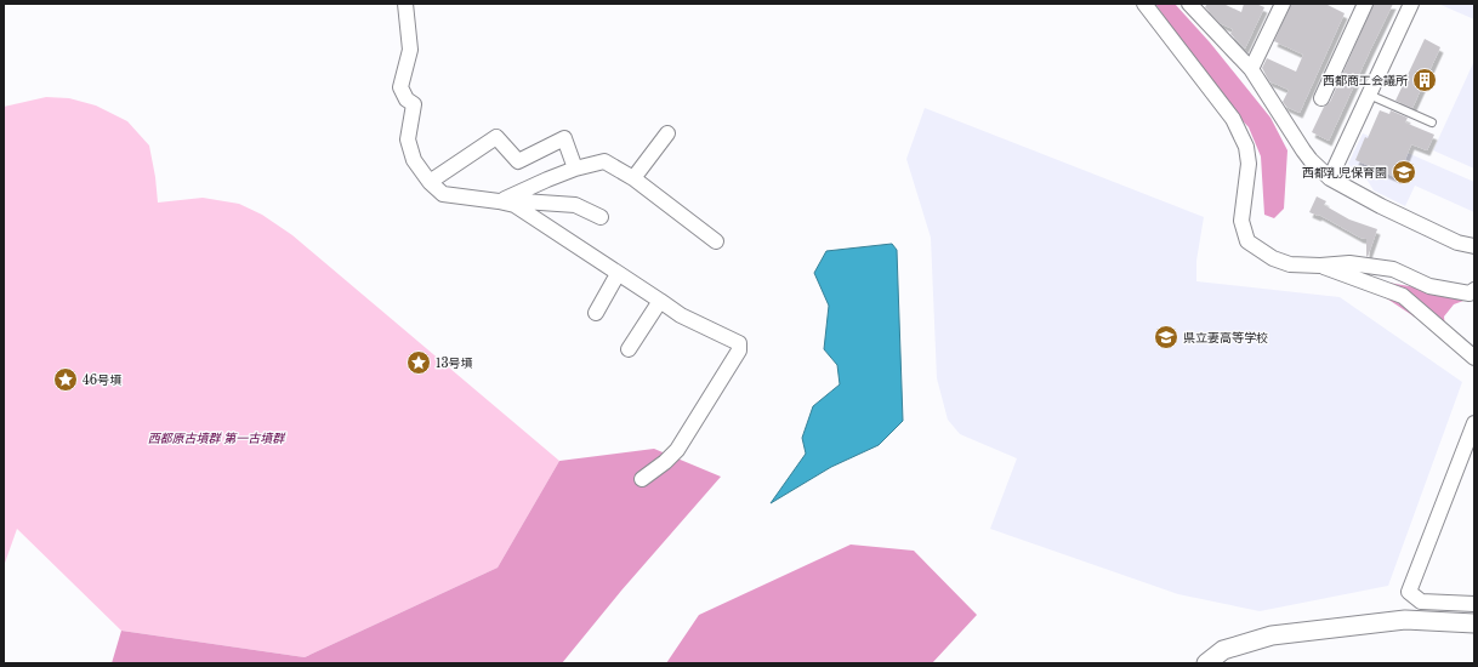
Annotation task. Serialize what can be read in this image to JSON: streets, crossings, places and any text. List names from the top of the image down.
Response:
{
  "parks": ["西都原古墳群 第一古墳群"],
  "places": {
    "building": ["西都商工会議所"],
    "school or university": ["西都乳児保育園", "県立妻高等学校"],
    "place": ["13号墳", "46号墳"]
  }
}
